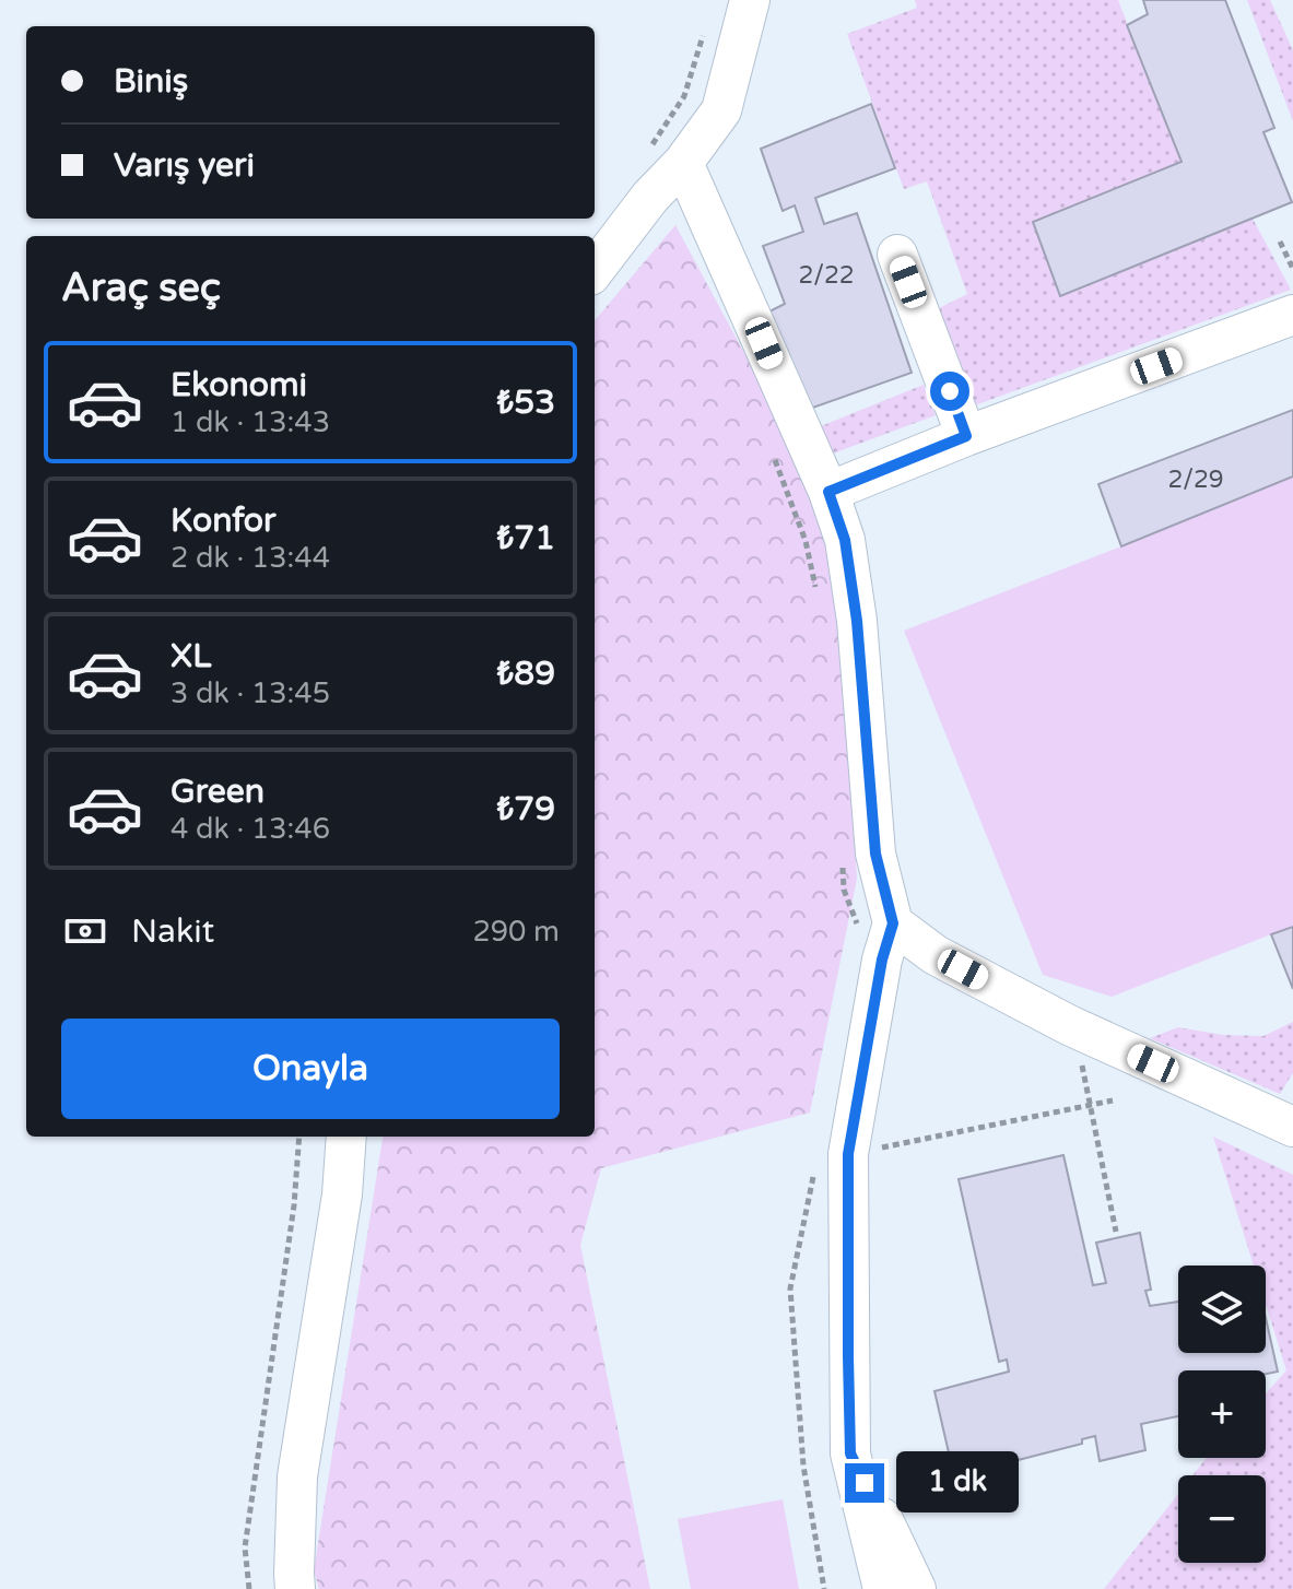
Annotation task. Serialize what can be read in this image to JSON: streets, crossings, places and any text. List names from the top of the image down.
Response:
{
  "house_numbers": ["2/22", "2/29"],
  "page": {
    "banner": ["Biniş", "Varış yeri"],
    "heading": "Araç seç",
    "list": [
      {
        "name": "Ekonomi",
        "note": "1 dk · 13:43",
        "value": "₺53"
      },
      {
        "name": "Konfor",
        "note": "2 dk · 13:44",
        "value": "₺71"
      },
      {
        "name": "XL",
        "note": "3 dk · 13:45",
        "value": "₺89"
      },
      {
        "name": "Green",
        "note": "4 dk · 13:46",
        "value": "₺79"
      }
    ],
    "pay": ["Nakit", "290 m"],
    "buttons": "Onayla",
    "map_buttons": ["+", "−"],
    "bubble": "1 dk"
  }
}
